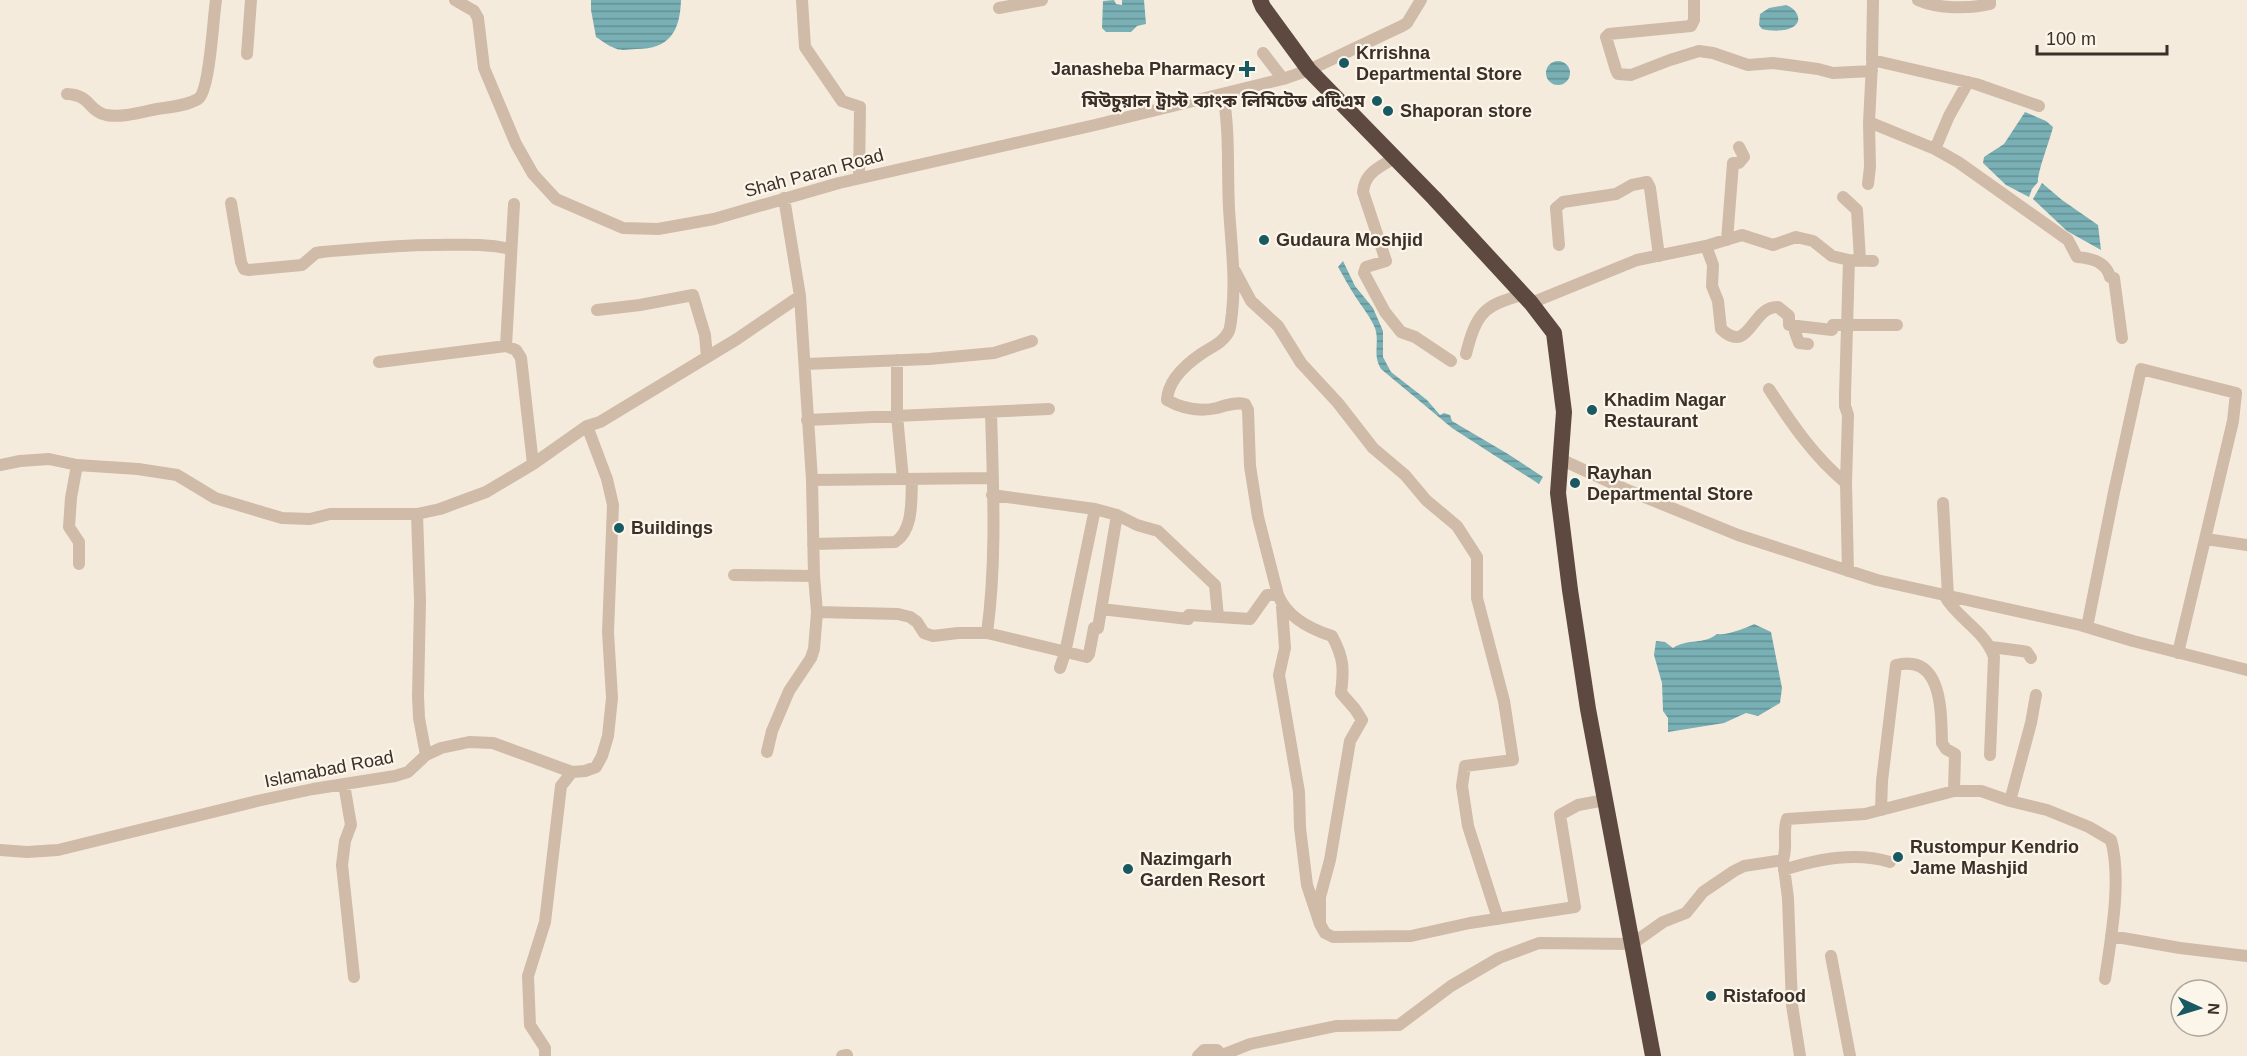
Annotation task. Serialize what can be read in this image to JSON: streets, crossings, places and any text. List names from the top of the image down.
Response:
{
  "streets": {
    "street": ["Shah Paran Road", "Islamabad Road"]
  },
  "places": {
    "other": [
      "Krrishna Departmental Store",
      "মিউচুয়াল ট্রাস্ট ব্যাংক লিমিটেড এটিএম",
      "Shaporan store",
      "Gudaura Moshjid",
      "Khadim Nagar Restaurant",
      "Rayhan Departmental Store",
      "Buildings",
      "Rustompur Kendrio Jame Mashjid",
      "Nazimgarh Garden Resort",
      "Ristafood"
    ],
    "health": ["Janasheba Pharmacy"]
  },
  "scale_bar": "100 m",
  "north": "right"
}
